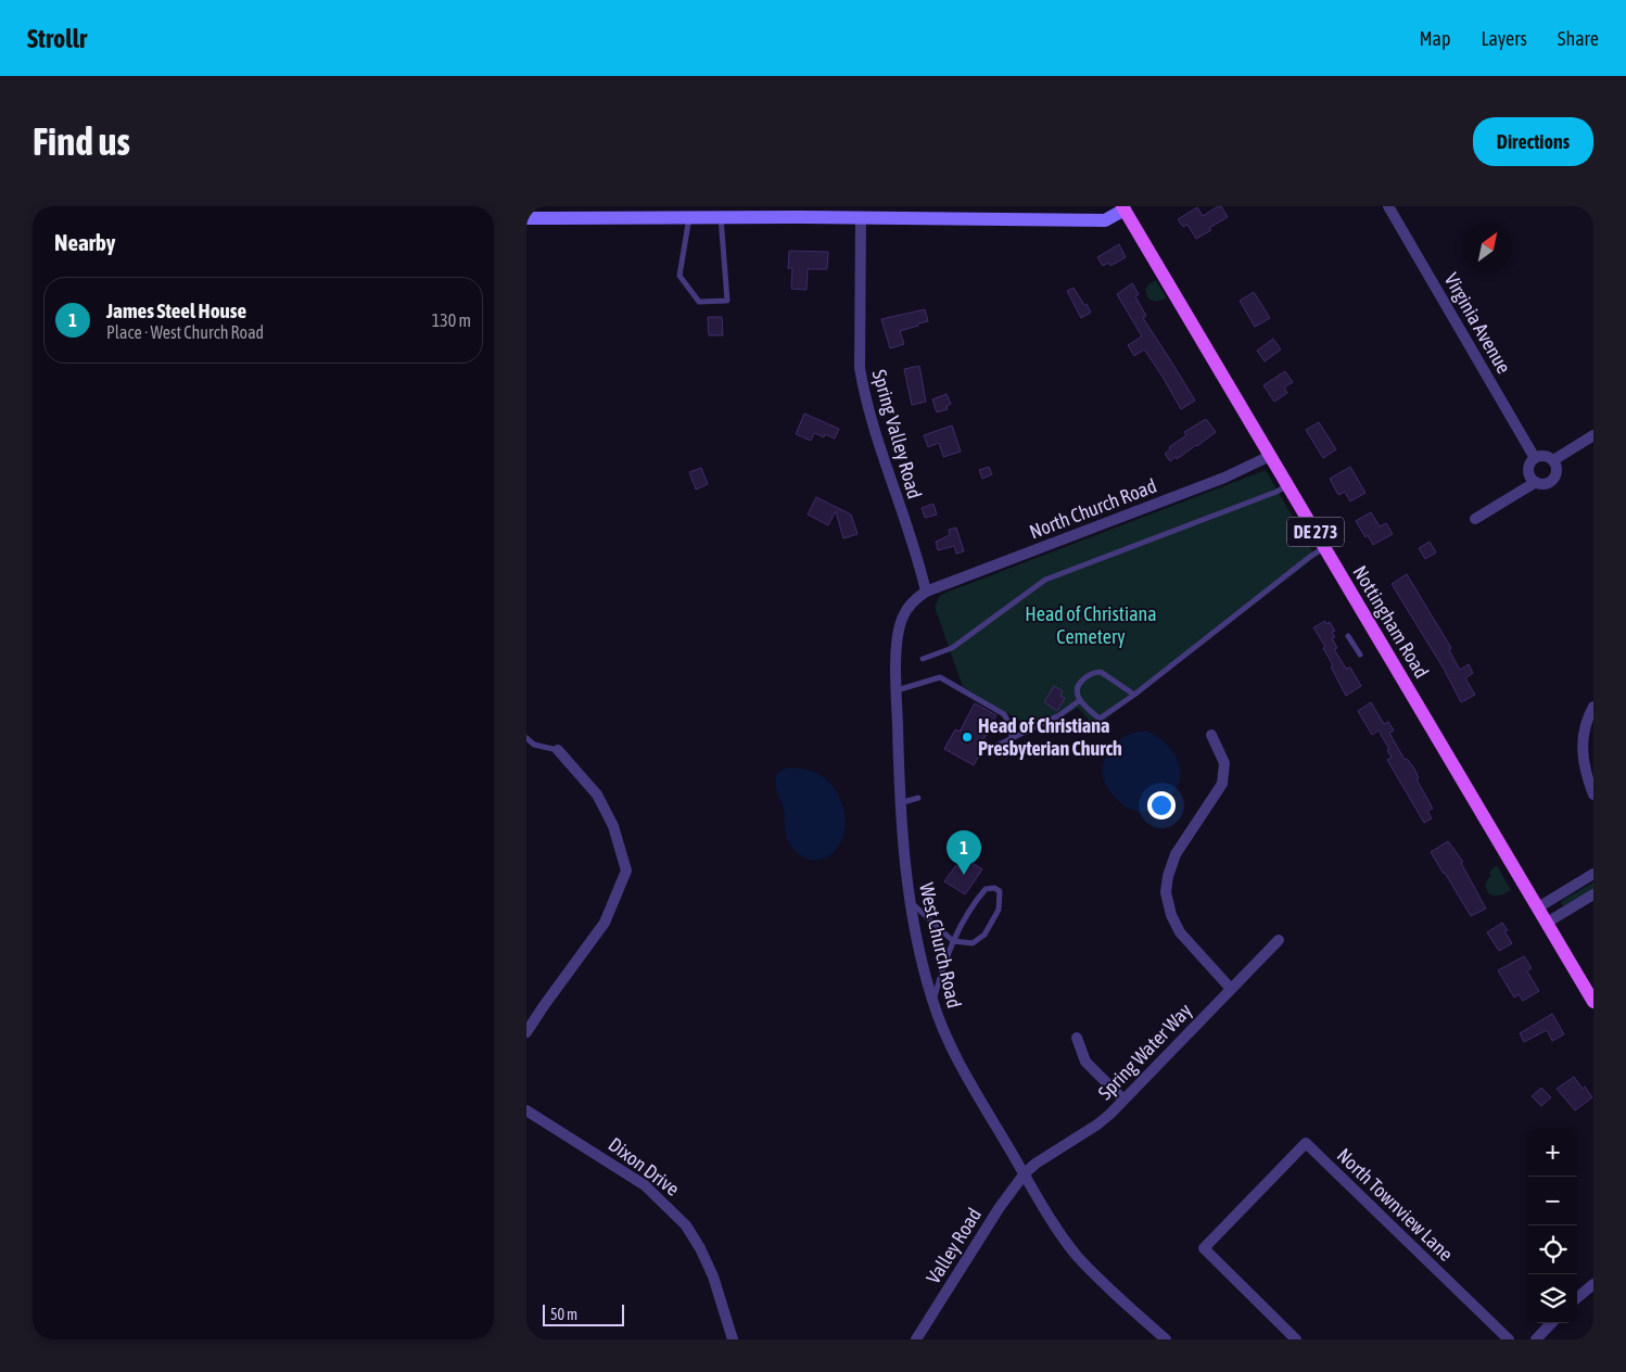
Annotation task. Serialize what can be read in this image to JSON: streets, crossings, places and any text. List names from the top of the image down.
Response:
{
  "streets": {
    "main road": ["DE 273", "Nottingham Road"],
    "street": [
      "Virginia Avenue",
      "Spring Valley Road",
      "North Church Road",
      "West Church Road",
      "Spring Water Way",
      "Dixon Drive",
      "North Townview Lane",
      "Valley Road"
    ]
  },
  "crossings": [
    ["Spring Valley Road", "North Church Road"],
    ["Spring Valley Road", "West Church Road"],
    ["North Church Road", "Nottingham Road"],
    ["North Church Road", "West Church Road"],
    ["West Church Road", "Spring Water Way"],
    ["West Church Road", "Valley Road"],
    ["Spring Water Way", "Valley Road"]
  ],
  "parks": ["Head of Christiana Cemetery"],
  "places": ["Head of Christiana Presbyterian Church"],
  "scale_bar": "50 m",
  "north": "top right",
  "page": {
    "header": "Strollr",
    "nav": ["Map", "Layers", "Share"],
    "buttons": "Directions",
    "title": "Find us",
    "heading": "Nearby",
    "list": [
      {
        "mark": "1",
        "name": "James Steel House",
        "note": "Place · West Church Road",
        "value": "130 m"
      }
    ],
    "pins": "1",
    "map_buttons": ["+", "−"],
    "scale": "50 m"
  }
}
